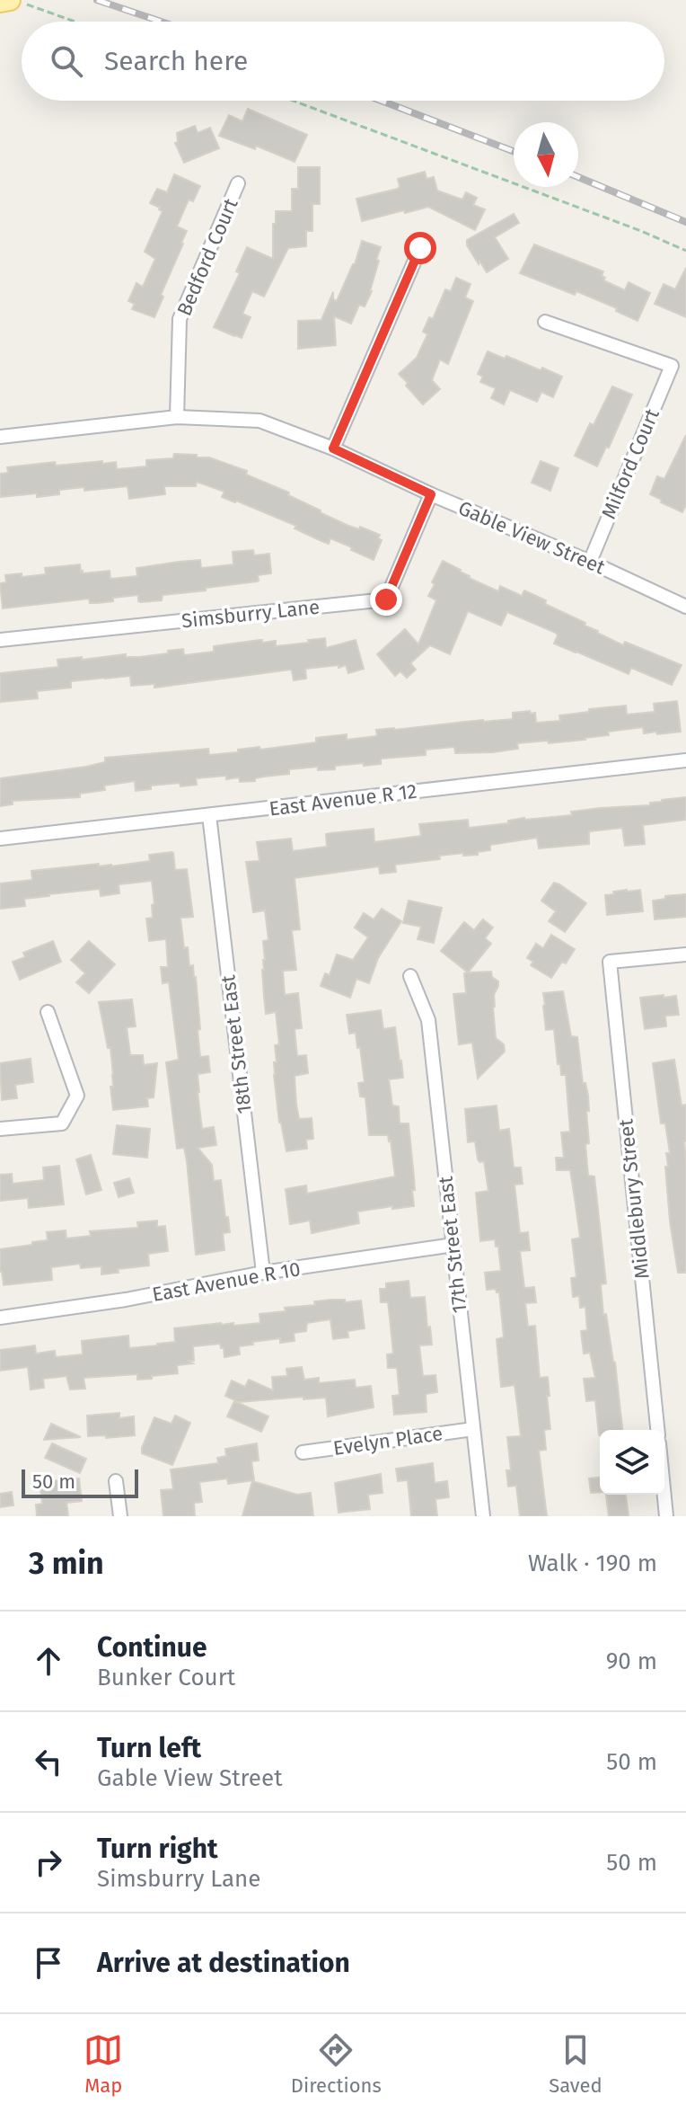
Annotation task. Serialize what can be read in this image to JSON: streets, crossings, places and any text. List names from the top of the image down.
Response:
{
  "streets": {
    "street": [
      "Bedford Court",
      "Milford Court",
      "Gable View Street",
      "Simsburry Lane",
      "East Avenue R 12",
      "18th Street East",
      "Middlebury Street",
      "17th Street East",
      "East Avenue R 10",
      "Evelyn Place"
    ]
  },
  "crossings": [
    ["Bedford Court", "Gable View Street"],
    ["Milford Court", "Gable View Street"],
    ["Gable View Street", "Simsburry Lane"],
    ["East Avenue R 12", "18th Street East"],
    ["18th Street East", "East Avenue R 10"],
    ["17th Street East", "East Avenue R 10"],
    ["17th Street East", "Evelyn Place"]
  ],
  "scale_bar": "50 m",
  "north": "bottom",
  "page": {
    "search": "Search here",
    "scale": "50 m",
    "heading": ["3 min", "Walk · 190 m"],
    "list": [
      ["Continue", "Bunker Court", "90 m"],
      ["Turn left", "Gable View Street", "50 m"],
      ["Turn right", "Simsburry Lane", "50 m"],
      "Arrive at destination"
    ],
    "nav": ["Map", "Directions", "Saved"]
  }
}
